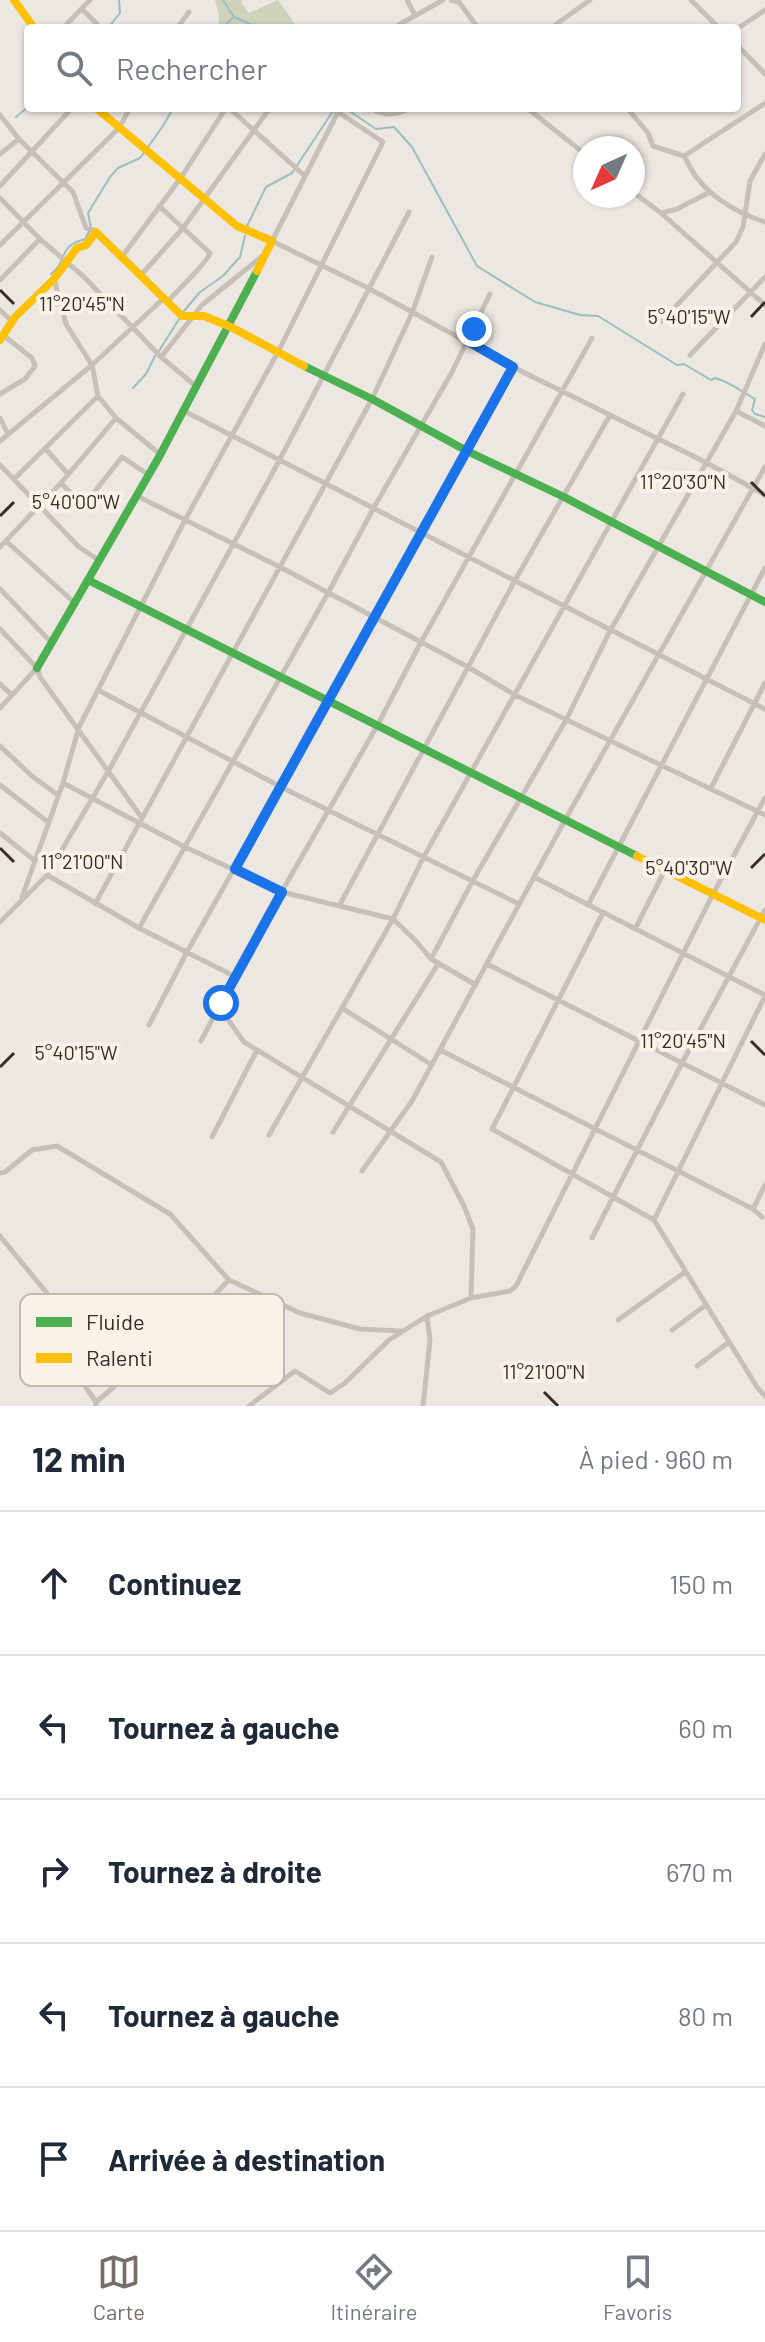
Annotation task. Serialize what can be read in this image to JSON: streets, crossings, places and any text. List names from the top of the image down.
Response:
{
  "legend": ["Fluide", "Ralenti"],
  "north": "bottom left",
  "page": {
    "search": "Rechercher",
    "heading": ["12 min", "À pied · 960 m"],
    "list": [
      ["Continuez", "150 m"],
      ["Tournez à gauche", "60 m"],
      ["Tournez à droite", "670 m"],
      ["Tournez à gauche", "80 m"],
      "Arrivée à destination"
    ],
    "nav": ["Carte", "Itinéraire", "Favoris"]
  },
  "coordinates": [
    "11°20'45\"N",
    "5°40'15\"W",
    "11°20'30\"N",
    "5°40'00\"W",
    "11°21'00\"N",
    "5°40'30\"W"
  ]
}
